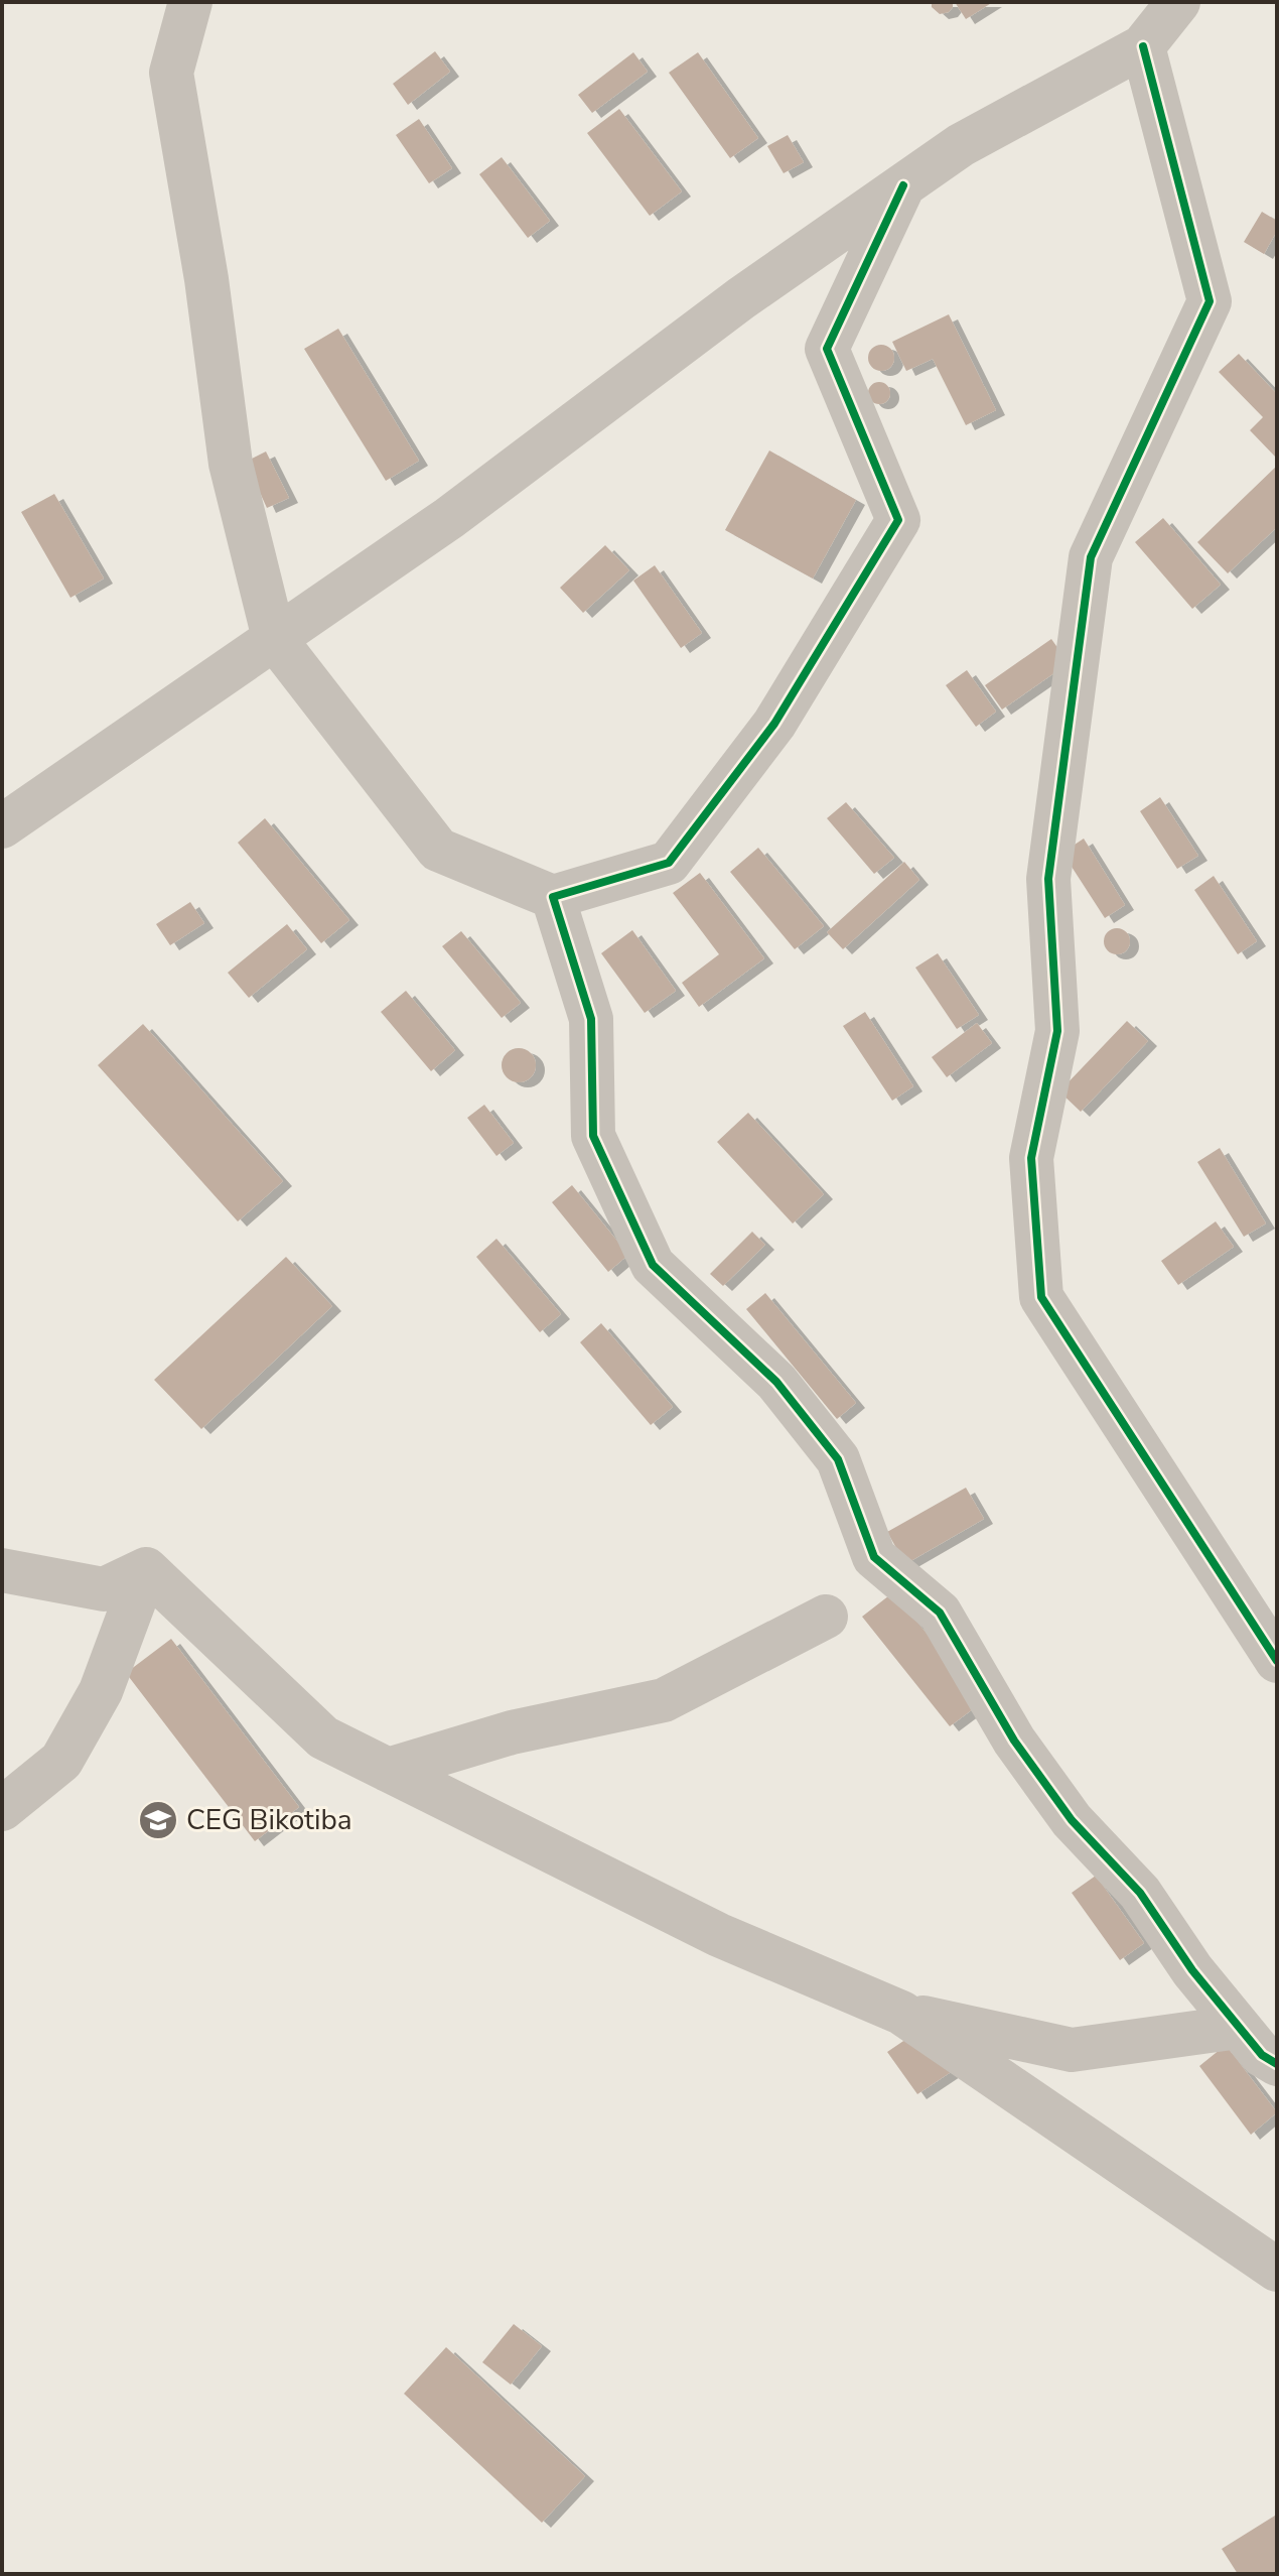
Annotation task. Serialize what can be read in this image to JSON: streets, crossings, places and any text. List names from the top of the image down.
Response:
{
  "places": {
    "school or university": ["CEG Bikotiba"]
  }
}
